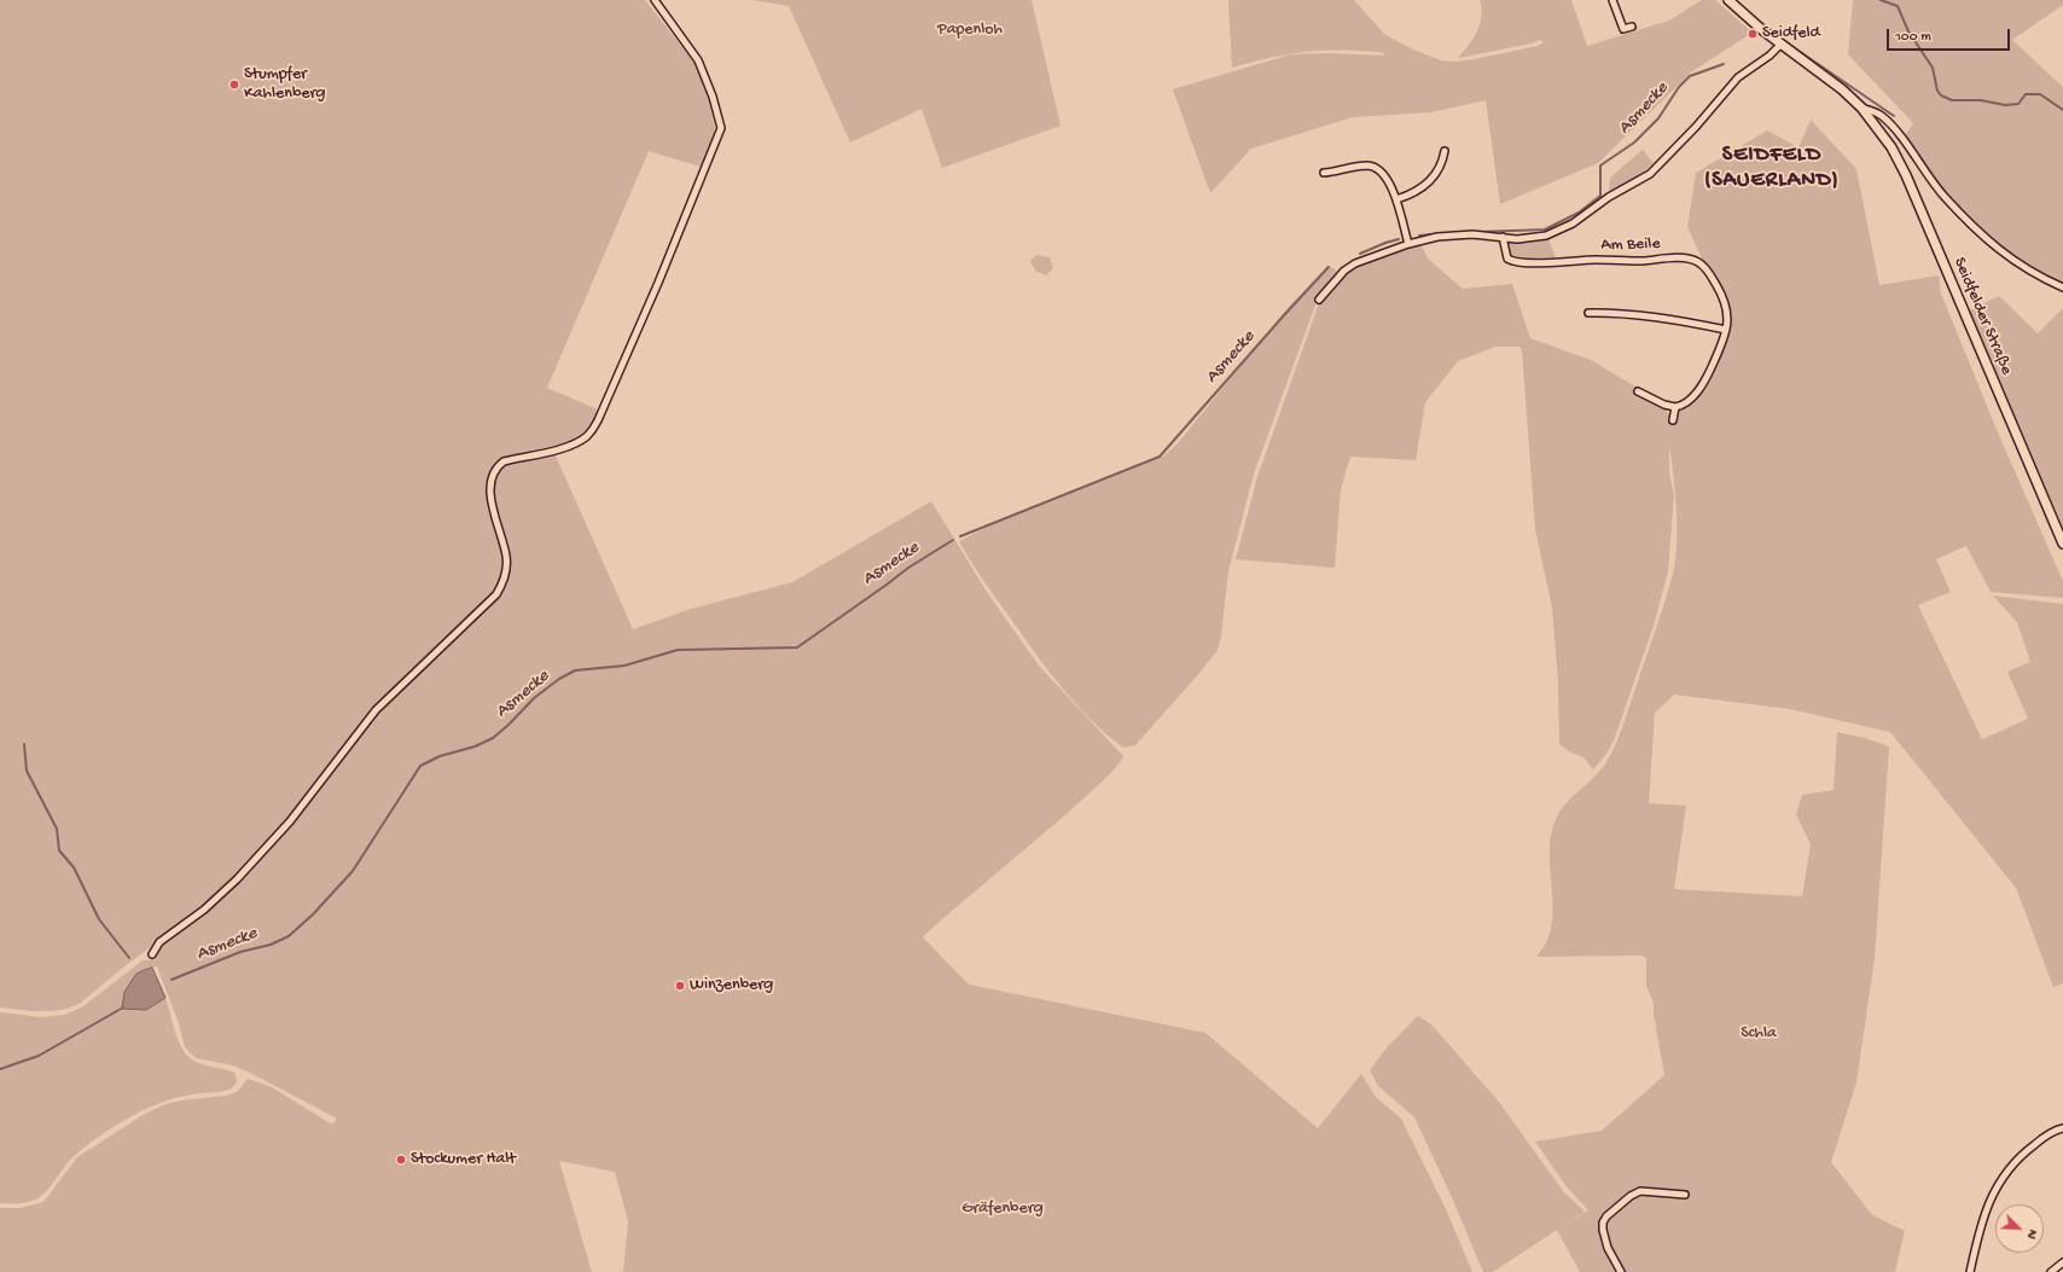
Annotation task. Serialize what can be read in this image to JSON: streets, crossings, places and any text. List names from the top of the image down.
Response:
{
  "streets": {
    "main road": ["Seidfelder Straße"],
    "street": ["Am Beile"]
  },
  "districts": ["SEIDFELD (SAUERLAND)"],
  "water": ["Asmecke"],
  "parks": ["Papenloh", "Schla", "Gräfenberg"],
  "places": [
    "Seidfeld",
    "Stumpfer Kahlenberg",
    "Winzenberg",
    "Stockumer Halt"
  ],
  "scale_bar": "100 m",
  "north": "bottom right"
}
